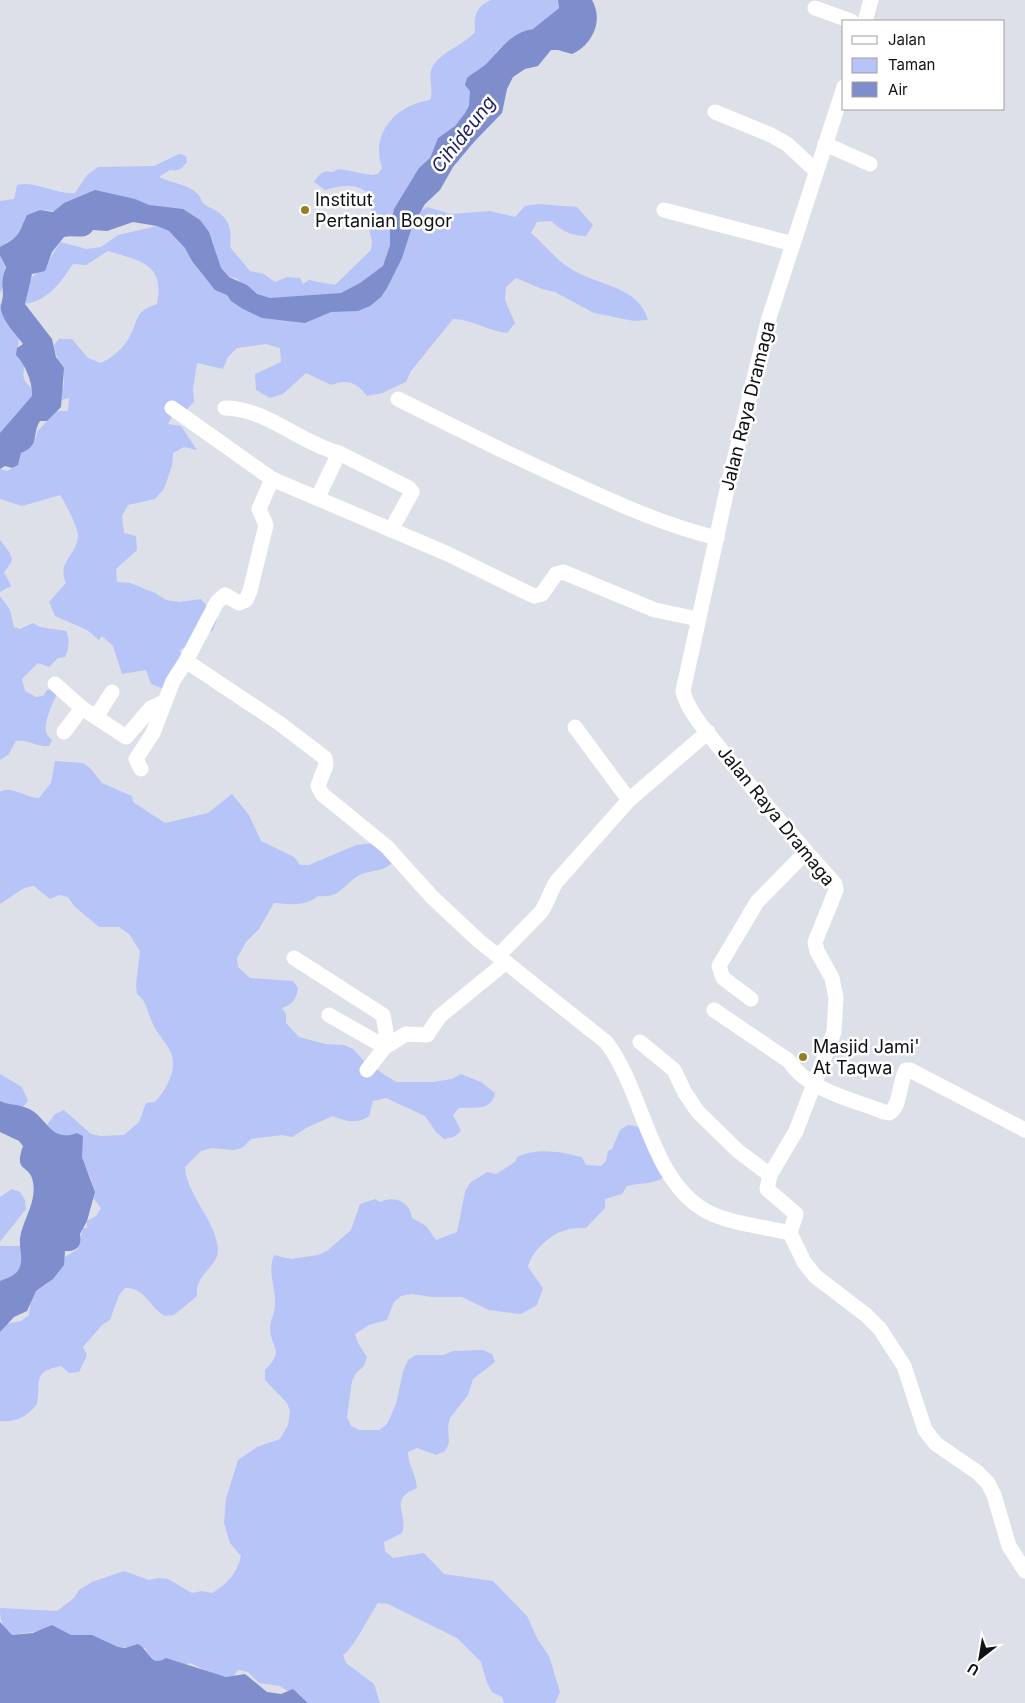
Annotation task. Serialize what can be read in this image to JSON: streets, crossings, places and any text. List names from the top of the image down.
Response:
{
  "streets": {
    "street": ["Jalan Raya Dramaga"]
  },
  "water": ["Cihideung"],
  "places": ["Institut Pertanian Bogor", "Masjid Jami' At Taqwa"],
  "legend": ["Jalan", "Taman", "Air"],
  "north": "bottom left"
}
